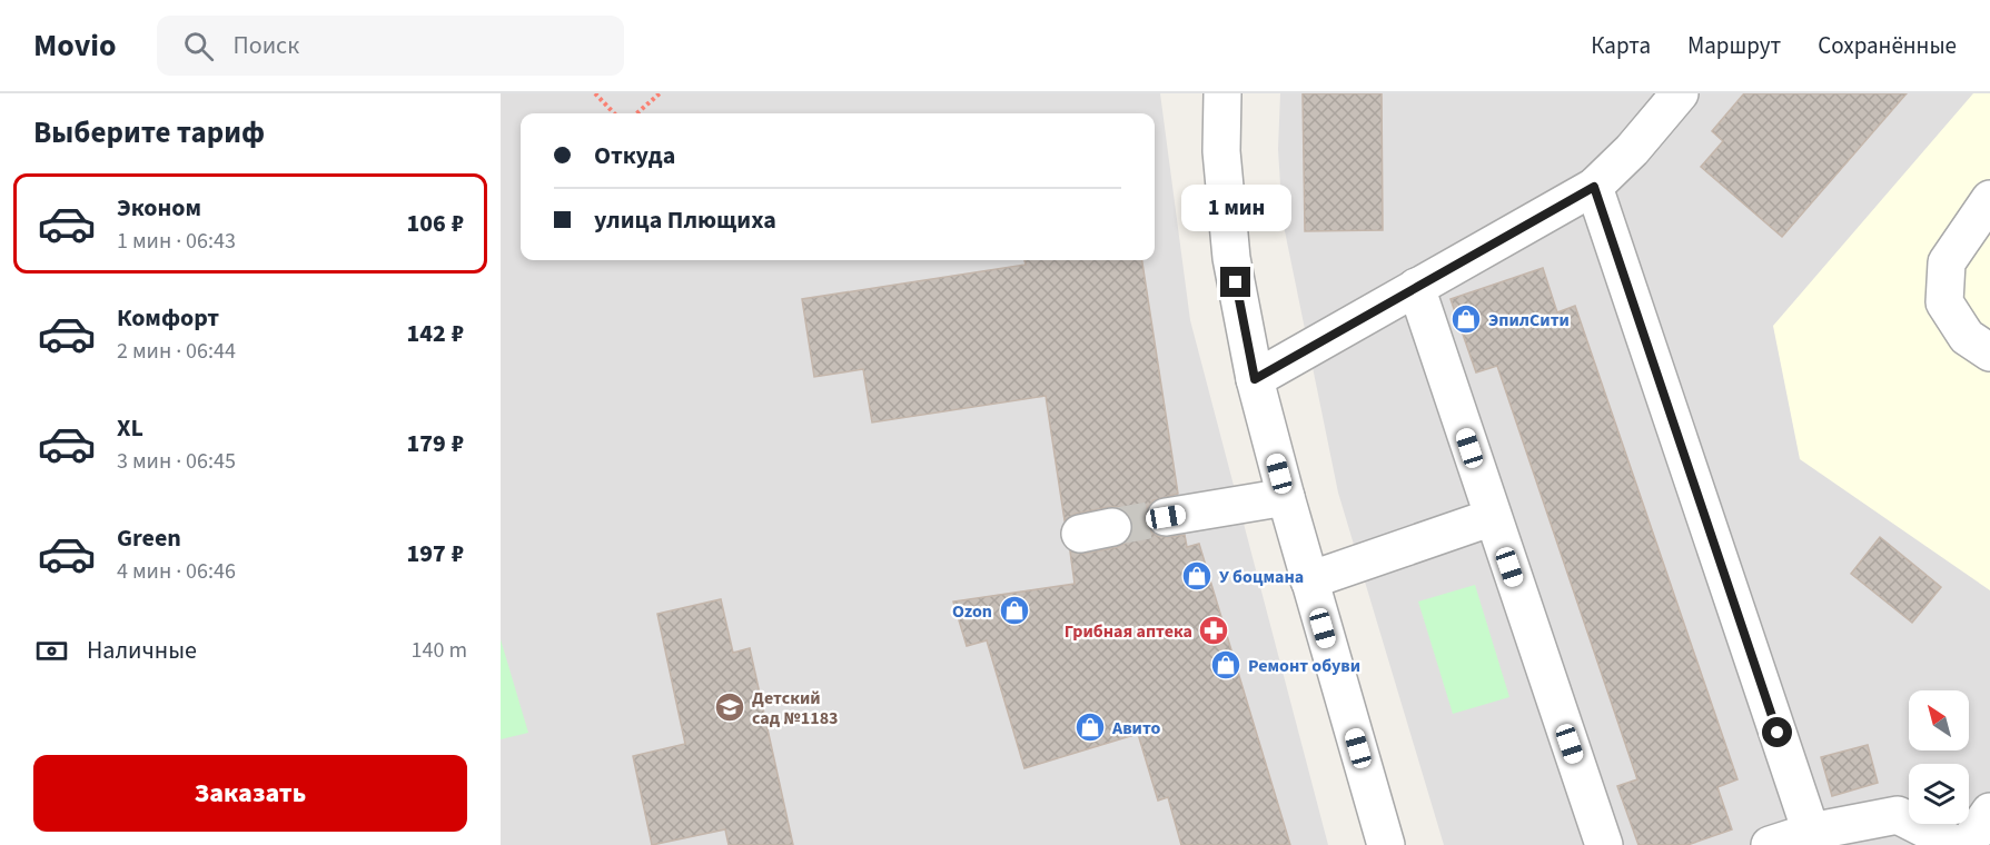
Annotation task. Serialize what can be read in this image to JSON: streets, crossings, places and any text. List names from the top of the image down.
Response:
{
  "places": {
    "shop": [
      "ЭпилСити",
      "У боцмана",
      "Ozon",
      "Ремонт обуви",
      "Авито"
    ],
    "pharmacy": ["Грибная аптека"],
    "school or university": ["Детский сад №1183"]
  },
  "north": "top left",
  "page": {
    "header": "Movio",
    "search": "Поиск",
    "nav": ["Карта", "Маршрут", "Сохранённые"],
    "heading": "Выберите тариф",
    "banner": ["Откуда", "улица Плющиха"],
    "list": [
      {
        "name": "Эконом",
        "note": "1 мин · 06:43",
        "value": "106 ₽"
      },
      {
        "name": "Комфорт",
        "note": "2 мин · 06:44",
        "value": "142 ₽"
      },
      {
        "name": "XL",
        "note": "3 мин · 06:45",
        "value": "179 ₽"
      },
      {
        "name": "Green",
        "note": "4 мин · 06:46",
        "value": "197 ₽"
      }
    ],
    "bubble": "1 мин",
    "pay": ["Наличные", "140 m"],
    "buttons": "Заказать"
  }
}
